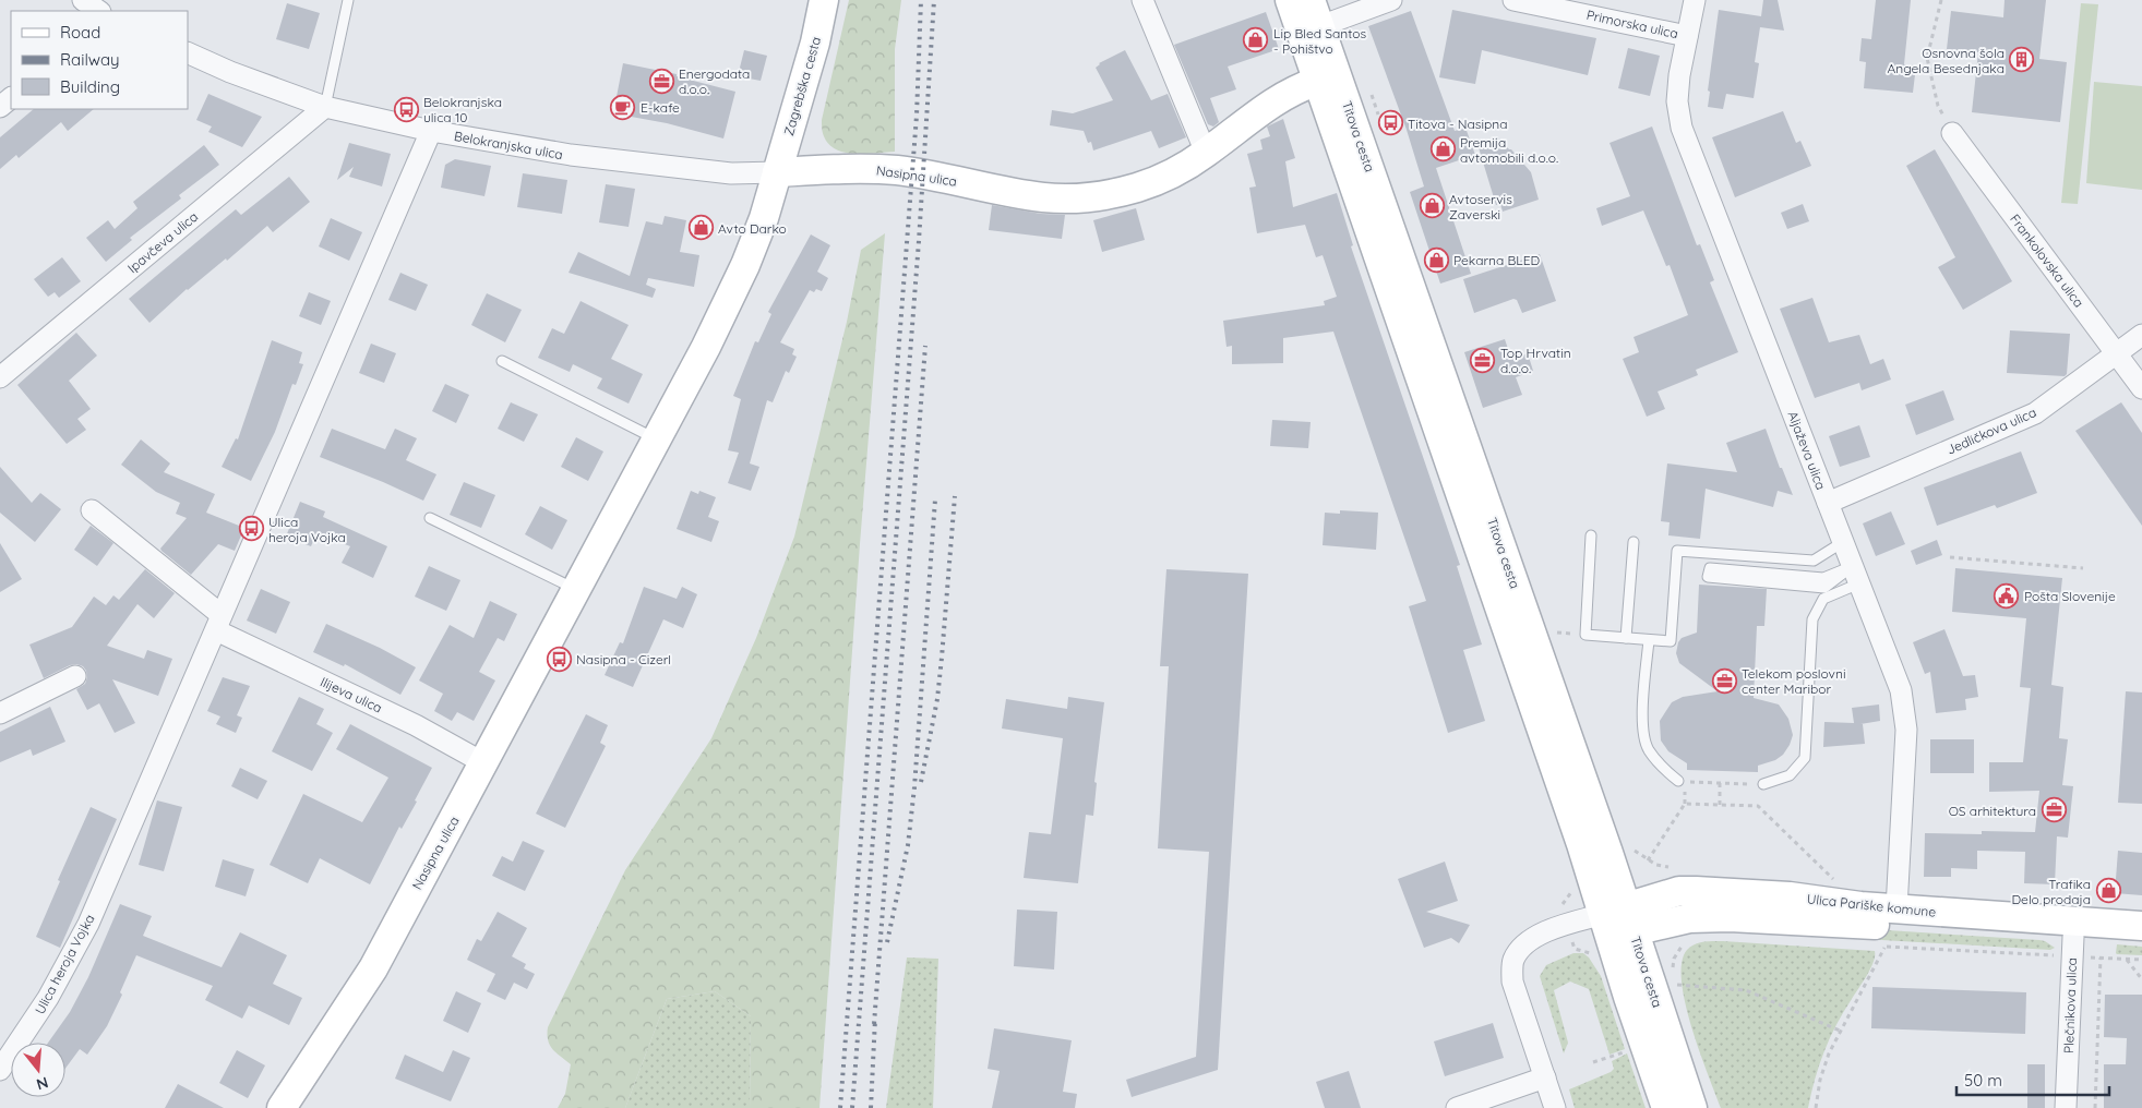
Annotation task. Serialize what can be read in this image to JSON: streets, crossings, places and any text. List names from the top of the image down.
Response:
{
  "streets": {
    "street": [
      "Primorska ulica",
      "Zagrebška cesta",
      "Titova cesta",
      "Belokranjska ulica",
      "Nasipna ulica",
      "Ipavčeva ulica",
      "Frankolovska ulica",
      "Jedličkova ulica",
      "Aljaževa ulica",
      "Ilijeva ulica",
      "Ulica Pariške komune",
      "Ulica heroja Vojka",
      "Plečnikova ulica"
    ]
  },
  "crossings": [
    ["Primorska ulica", "Aljaževa ulica"],
    ["Zagrebška cesta", "Belokranjska ulica"],
    ["Zagrebška cesta", "Nasipna ulica"],
    ["Titova cesta", "Nasipna ulica"],
    ["Titova cesta", "Ulica Pariške komune"],
    ["Belokranjska ulica", "Nasipna ulica"],
    ["Belokranjska ulica", "Ipavčeva ulica"],
    ["Belokranjska ulica", "Ulica heroja Vojka"],
    ["Nasipna ulica", "Ilijeva ulica"],
    ["Frankolovska ulica", "Jedličkova ulica"],
    ["Jedličkova ulica", "Aljaževa ulica"],
    ["Aljaževa ulica", "Ulica Pariške komune"],
    ["Ilijeva ulica", "Ulica heroja Vojka"]
  ],
  "places": {
    "shop": [
      "Lip Bled Santos - Pohištvo",
      "Premija avtomobili d.o.o.",
      "Avtoservis Zaverski",
      "Avto Darko",
      "Pekarna BLED",
      "Trafika Delo prodaja"
    ],
    "building": ["Osnovna šola Angela Besednjaka"],
    "office": [
      "Energodata d.o.o.",
      "Top Hrvatin d.o.o.",
      "Telekom poslovni center Maribor",
      "OS arhitektura"
    ],
    "cafe": ["E-kafe"],
    "bus stop": [
      "Belokranjska ulica 10",
      "Titova - Nasipna",
      "Ulica heroja Vojka",
      "Nasipna - Cizerl"
    ],
    "public building": ["Pošta Slovenije"]
  },
  "legend": ["Road", "Railway", "Building"],
  "scale_bar": "50 m",
  "north": "bottom"
}
